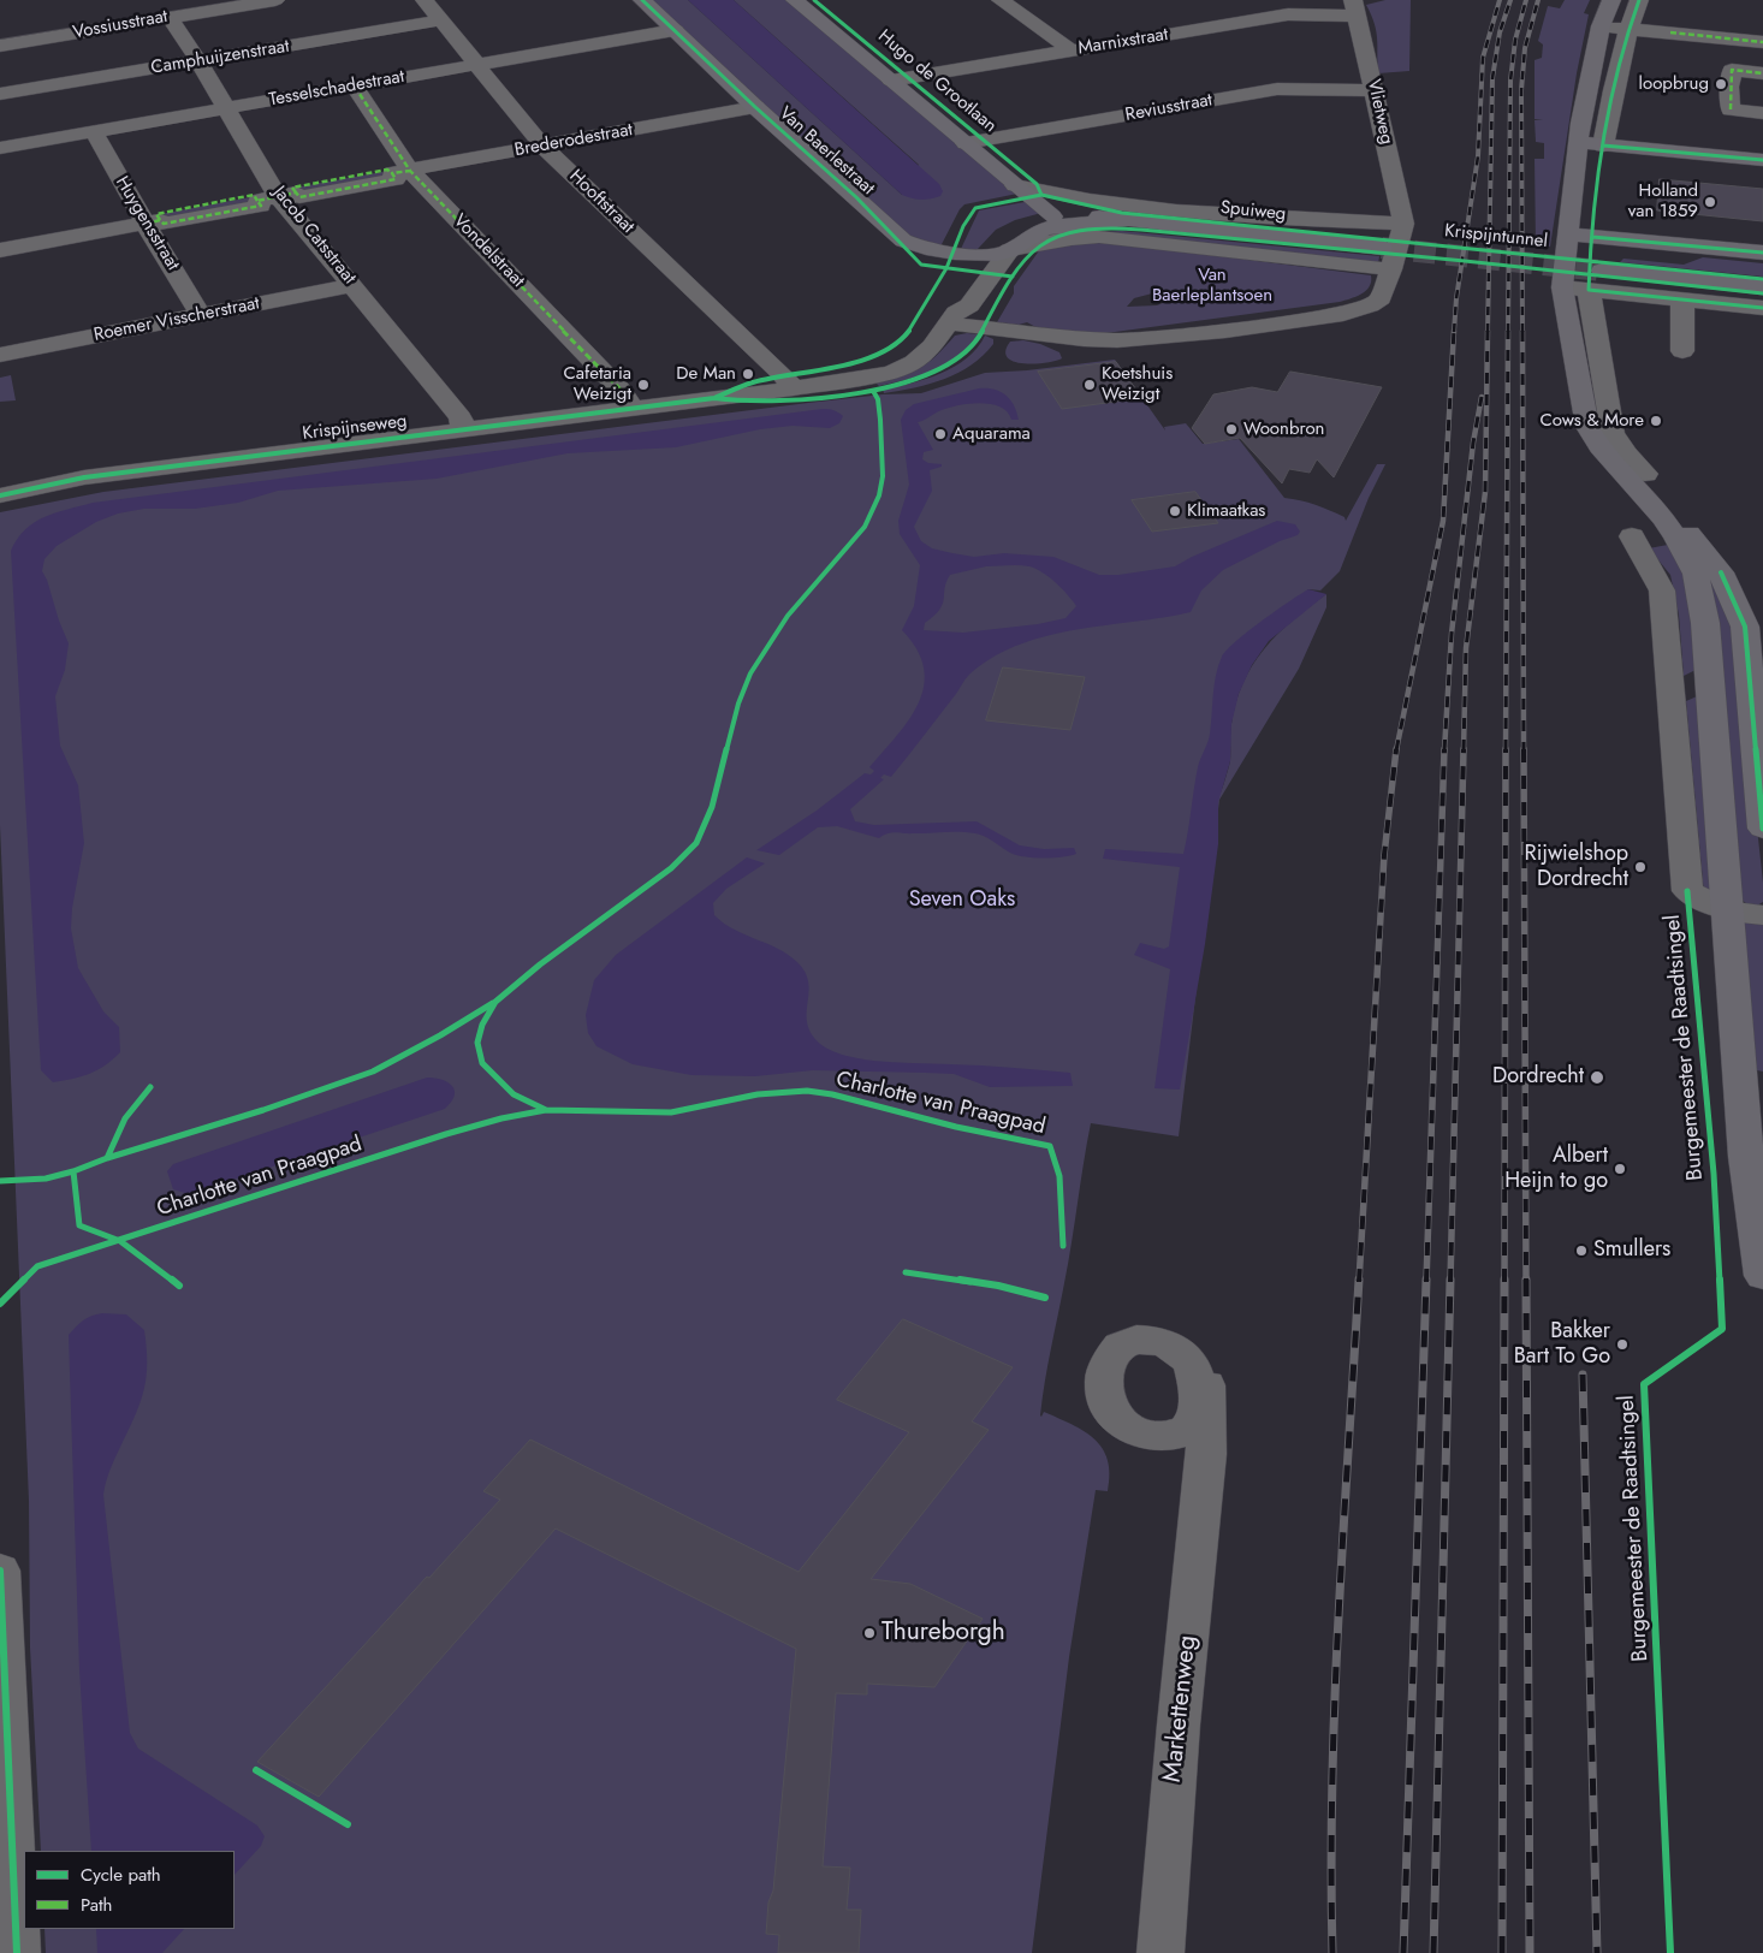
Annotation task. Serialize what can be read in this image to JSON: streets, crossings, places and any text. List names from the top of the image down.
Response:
{
  "streets": {
    "main road": ["Hugo de Grootlaan", "Van Baerlestraat"],
    "street": [
      "Vossiusstraat",
      "Marnixstraat",
      "Camphuijzenstraat",
      "Tesselschadestraat",
      "Reviusstraat",
      "Vlietweg",
      "Brederodestraat",
      "Hooftstraat",
      "Huygensstraat",
      "Jacob Catsstraat",
      "Vondelstraat",
      "Roemer Visscherstraat",
      "Krispijnseweg",
      "Burgemeester de Raadtsingel",
      "Markettenweg"
    ],
    "cycle path": ["Spuiweg", "Charlotte van Praagpad"]
  },
  "crossings": [
    ["Vossiusstraat", "Jacob Catsstraat"],
    ["Marnixstraat", "Hugo de Grootlaan"],
    ["Marnixstraat", "Vlietweg"],
    ["Camphuijzenstraat", "Hooftstraat"],
    ["Camphuijzenstraat", "Jacob Catsstraat"],
    ["Hugo de Grootlaan", "Reviusstraat"],
    ["Tesselschadestraat", "Van Baerlestraat"],
    ["Tesselschadestraat", "Hooftstraat"],
    ["Tesselschadestraat", "Huygensstraat"],
    ["Tesselschadestraat", "Jacob Catsstraat"],
    ["Tesselschadestraat", "Vondelstraat"],
    ["Reviusstraat", "Vlietweg"],
    ["Brederodestraat", "Van Baerlestraat"],
    ["Brederodestraat", "Hooftstraat"],
    ["Brederodestraat", "Huygensstraat"],
    ["Brederodestraat", "Jacob Catsstraat"],
    ["Brederodestraat", "Vondelstraat"],
    ["Hooftstraat", "Krispijnseweg"],
    ["Huygensstraat", "Roemer Visscherstraat"],
    ["Jacob Catsstraat", "Roemer Visscherstraat"],
    ["Jacob Catsstraat", "Krispijnseweg"],
    ["Vondelstraat", "Krispijnseweg"]
  ],
  "parks": ["Van Baerleplantsoen", "Seven Oaks"],
  "places": [
    "loopbrug",
    "Holland van 1859",
    "De Man",
    "Cafetaria Weizigt",
    "Koetshuis Weizigt",
    "Cows & More",
    "Woonbron",
    "Aquarama",
    "Klimaatkas",
    "Rijwielshop Dordrecht",
    "Dordrecht",
    "Albert Heijn to go",
    "Smullers",
    "Bakker Bart To Go",
    "Thureborgh"
  ],
  "legend": ["Cycle path", "Path"]
}
